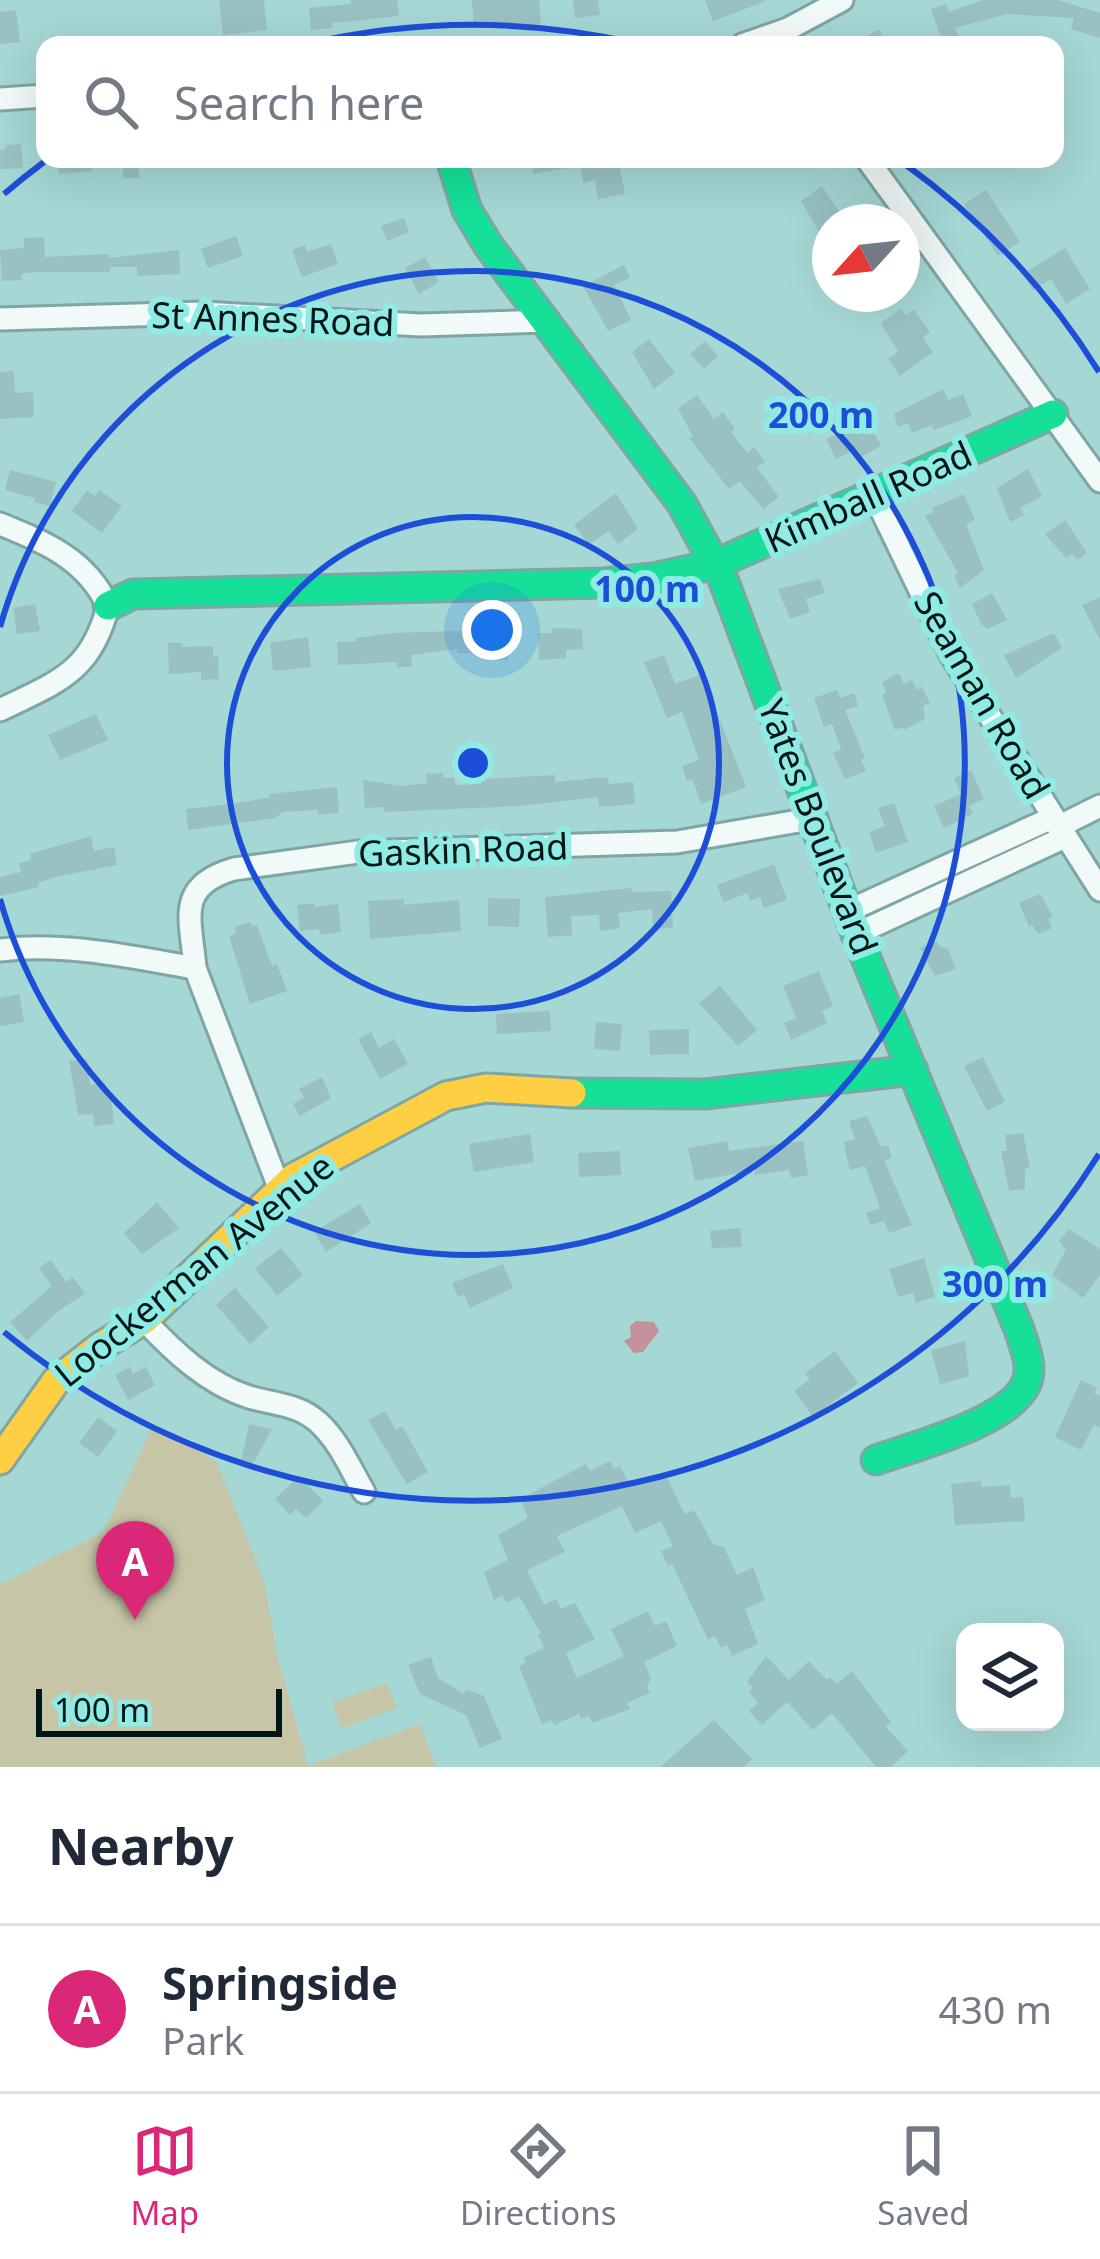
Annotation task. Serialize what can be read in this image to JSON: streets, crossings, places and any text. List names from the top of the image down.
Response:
{
  "streets": {
    "street": [
      "St Annes Road",
      "Kimball Road",
      "Seaman Road",
      "Yates Boulevard",
      "Gaskin Road",
      "Loockerman Avenue"
    ]
  },
  "crossings": [
    ["St Annes Road", "Yates Boulevard"],
    ["Kimball Road", "Seaman Road"],
    ["Kimball Road", "Yates Boulevard"],
    ["Yates Boulevard", "Gaskin Road"],
    ["Yates Boulevard", "Loockerman Avenue"]
  ],
  "scale_bar": "100 m",
  "north": "bottom left",
  "page": {
    "search": "Search here",
    "pins": "A",
    "scale": "100 m",
    "heading": "Nearby",
    "list": [
      {
        "mark": "A",
        "name": "Springside",
        "note": "Park",
        "value": "430 m"
      }
    ],
    "nav": ["Map", "Directions", "Saved"]
  },
  "rings": ["200 m", "100 m", "300 m"]
}
